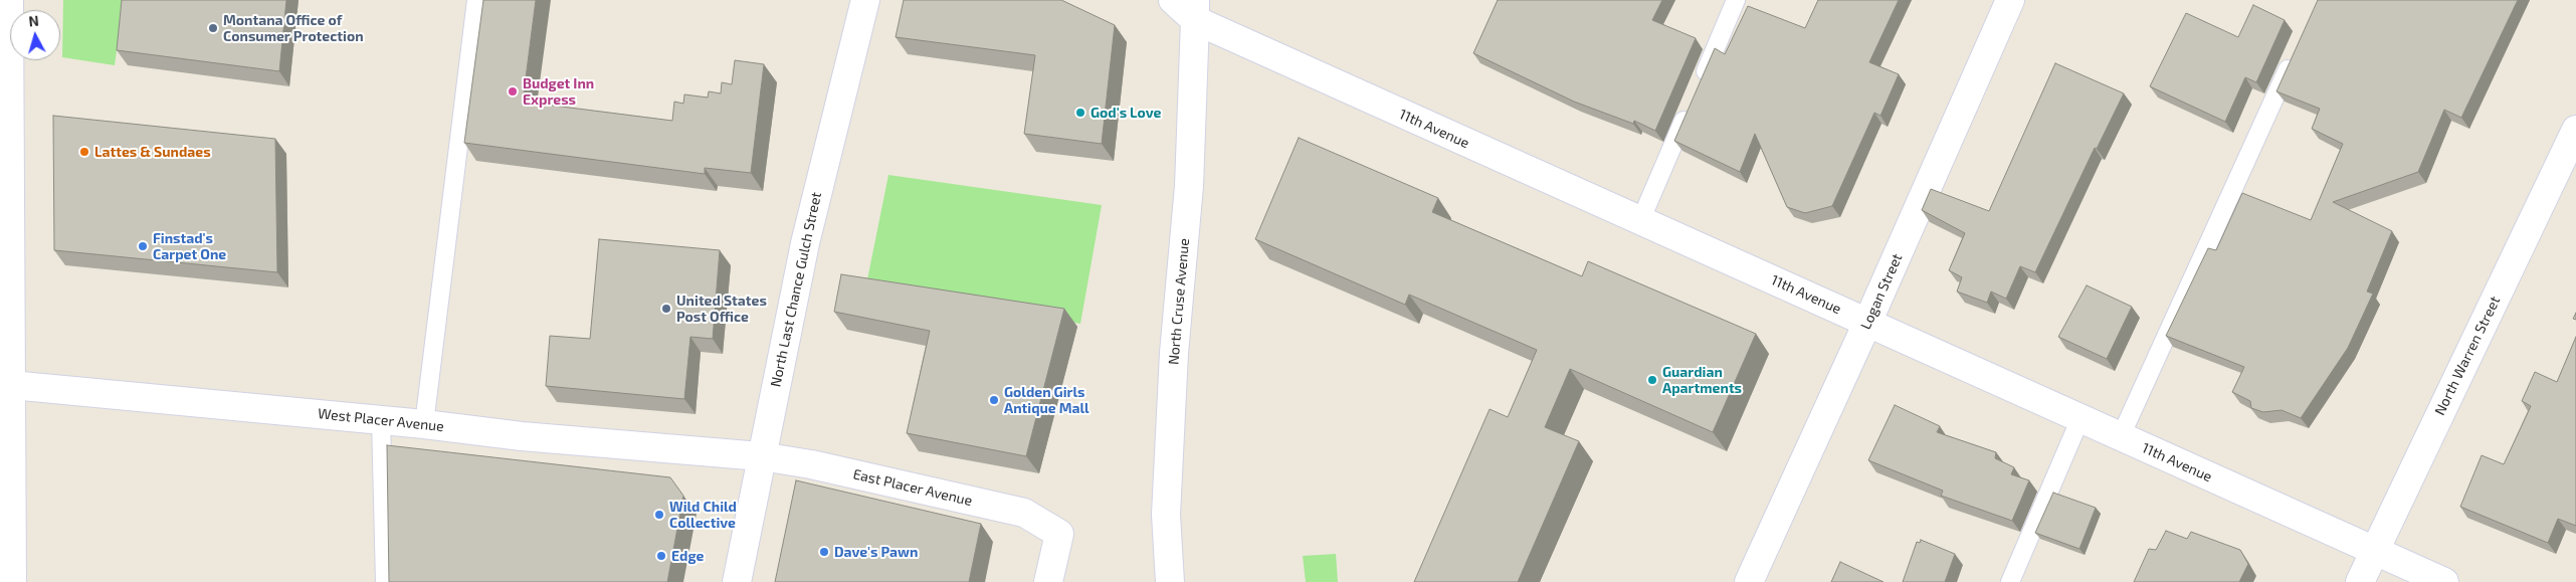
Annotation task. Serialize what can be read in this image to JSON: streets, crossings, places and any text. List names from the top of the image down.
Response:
{
  "streets": {
    "street": [
      "11th Avenue",
      "North Last Chance Gulch Street",
      "Logan Street",
      "North Cruse Avenue",
      "North Warren Street",
      "West Placer Avenue",
      "East Placer Avenue"
    ]
  },
  "crossings": [
    ["11th Avenue", "Logan Street"],
    ["11th Avenue", "North Cruse Avenue"],
    ["11th Avenue", "North Warren Street"],
    ["North Last Chance Gulch Street", "West Placer Avenue"],
    ["North Last Chance Gulch Street", "East Placer Avenue"],
    ["West Placer Avenue", "East Placer Avenue"]
  ],
  "places": [
    "Montana Office of Consumer Protection",
    "Budget Inn Express",
    "God's Love",
    "Lattes & Sundaes",
    "Finstad's Carpet One",
    "United States Post Office",
    "Guardian Apartments",
    "Golden Girls Antique Mall",
    "Wild Child Collective",
    "Dave's Pawn",
    "Edge"
  ],
  "north": "top"
}
